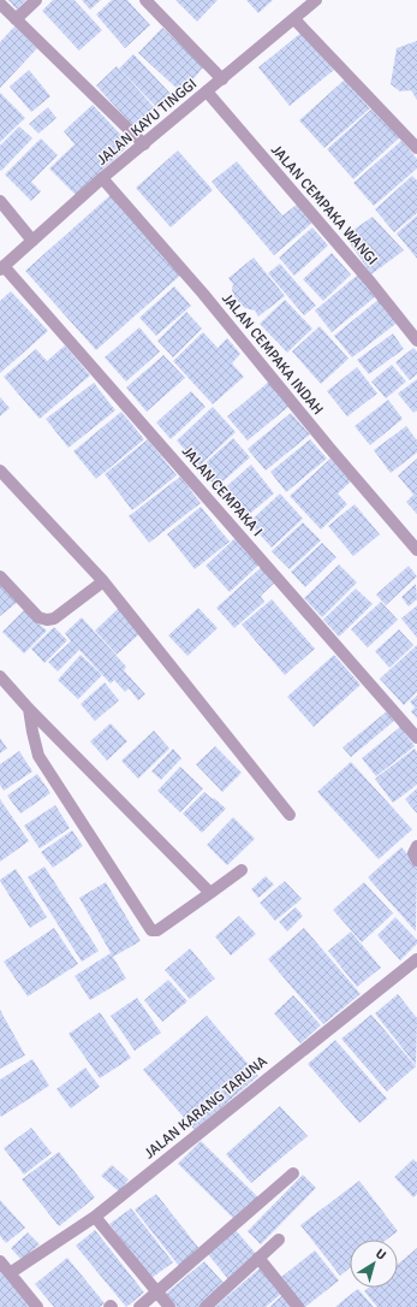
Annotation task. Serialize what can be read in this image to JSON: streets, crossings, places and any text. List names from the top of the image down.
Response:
{
  "streets": {
    "street": [
      "JALAN KAYU TINGGI",
      "JALAN CEMPAKA WANGI",
      "JALAN CEMPAKA INDAH",
      "JALAN CEMPAKA I",
      "JALAN KARANG TARUNA"
    ]
  },
  "crossings": [
    ["JALAN KAYU TINGGI", "JALAN CEMPAKA WANGI"],
    ["JALAN KAYU TINGGI", "JALAN CEMPAKA INDAH"],
    ["JALAN KAYU TINGGI", "JALAN CEMPAKA I"]
  ],
  "north": "top right"
}
